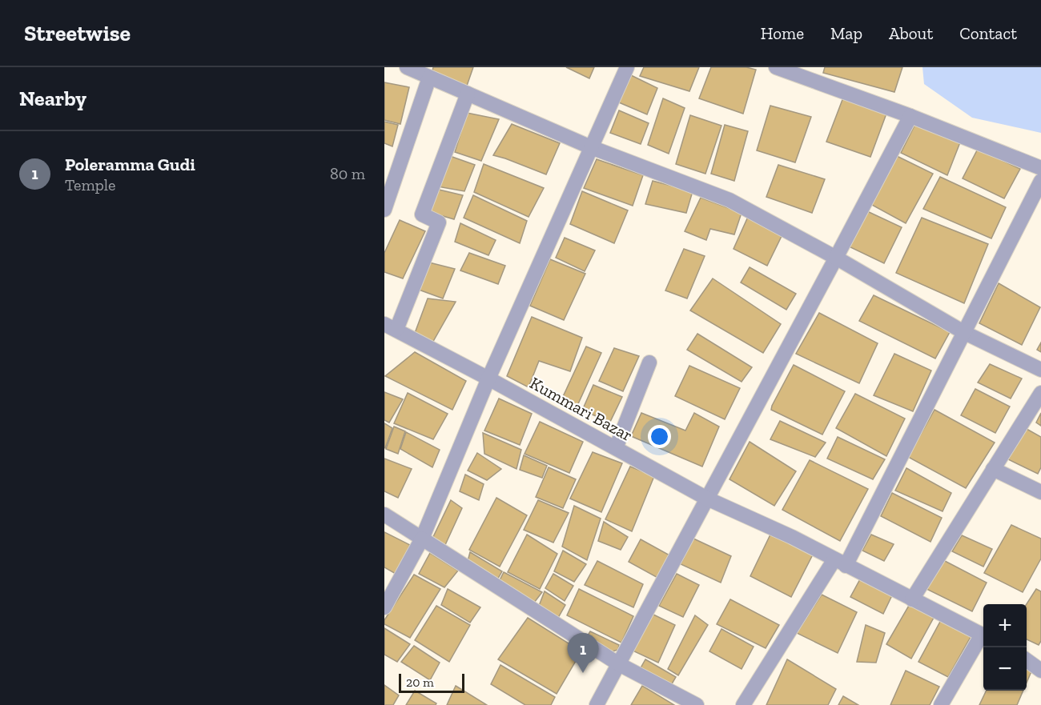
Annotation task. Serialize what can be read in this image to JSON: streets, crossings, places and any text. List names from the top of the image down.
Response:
{
  "streets": {
    "street": ["Kummari Bazar"]
  },
  "scale_bar": "20 m",
  "page": {
    "header": "Streetwise",
    "nav": [
      "Home",
      "Map",
      "About",
      "Contact"
    ],
    "heading": "Nearby",
    "list": [
      {
        "mark": "1",
        "name": "Poleramma Gudi",
        "note": "Temple",
        "value": "80 m"
      }
    ],
    "map_buttons": ["+", "−"],
    "pins": "1",
    "scale": "20 m"
  }
}
